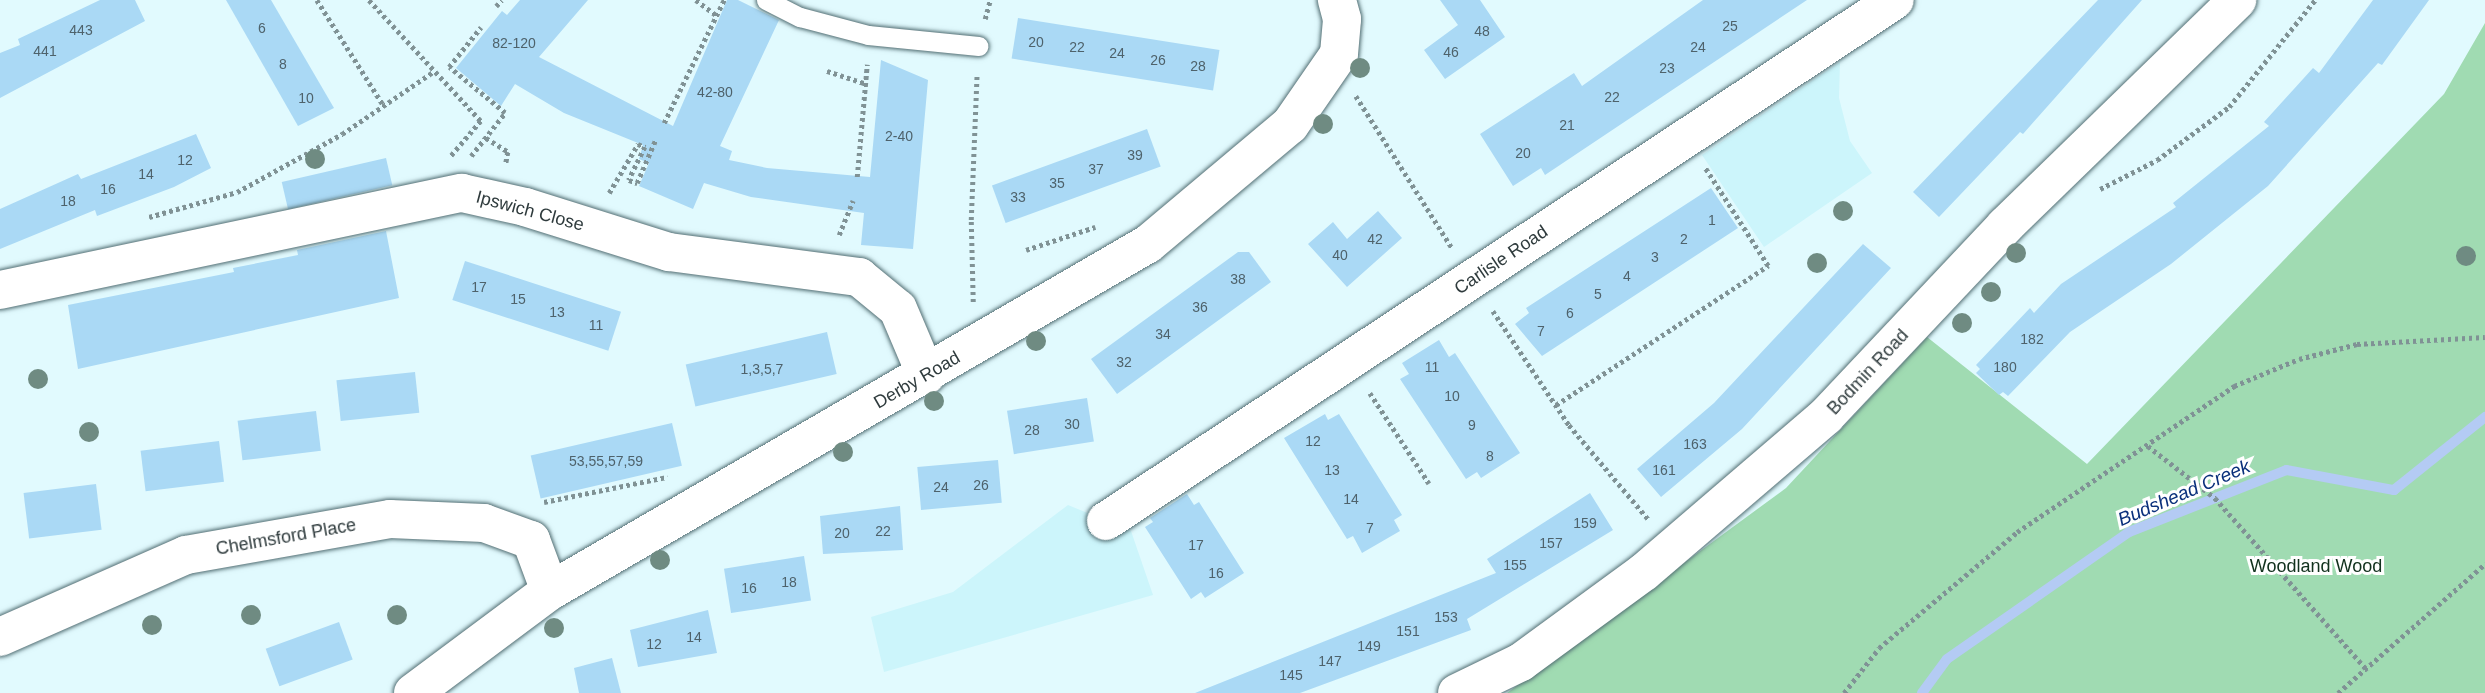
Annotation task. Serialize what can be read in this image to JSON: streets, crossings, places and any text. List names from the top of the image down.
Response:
{
  "streets": {
    "street": [
      "Ipswich Close",
      "Carlisle Road",
      "Bodmin Road",
      "Derby Road",
      "Chelmsford Place"
    ]
  },
  "crossings": [
    ["Ipswich Close", "Derby Road"],
    ["Derby Road", "Chelmsford Place"]
  ],
  "water": ["Budshead Creek"],
  "parks": ["Woodland Wood"],
  "house_numbers": [
    "25",
    "6",
    "443",
    "48",
    "20",
    "82-120",
    "22",
    "24",
    "441",
    "46",
    "24",
    "26",
    "8",
    "28",
    "23",
    "42-80",
    "22",
    "10",
    "21",
    "2-40",
    "20",
    "39",
    "12",
    "37",
    "14",
    "35",
    "16",
    "33",
    "18",
    "1",
    "42",
    "2",
    "40",
    "3",
    "4",
    "38",
    "17",
    "5",
    "15",
    "36",
    "13",
    "6",
    "11",
    "7",
    "34",
    "182",
    "32",
    "11",
    "180",
    "1,3,5,7",
    "10",
    "30",
    "9",
    "28",
    "12",
    "163",
    "8",
    "53,55,57,59",
    "13",
    "161",
    "26",
    "24",
    "14",
    "159",
    "7",
    "22",
    "20",
    "157",
    "17",
    "155",
    "16",
    "18",
    "16",
    "153",
    "151",
    "14",
    "12",
    "149",
    "147",
    "145"
  ]
}
